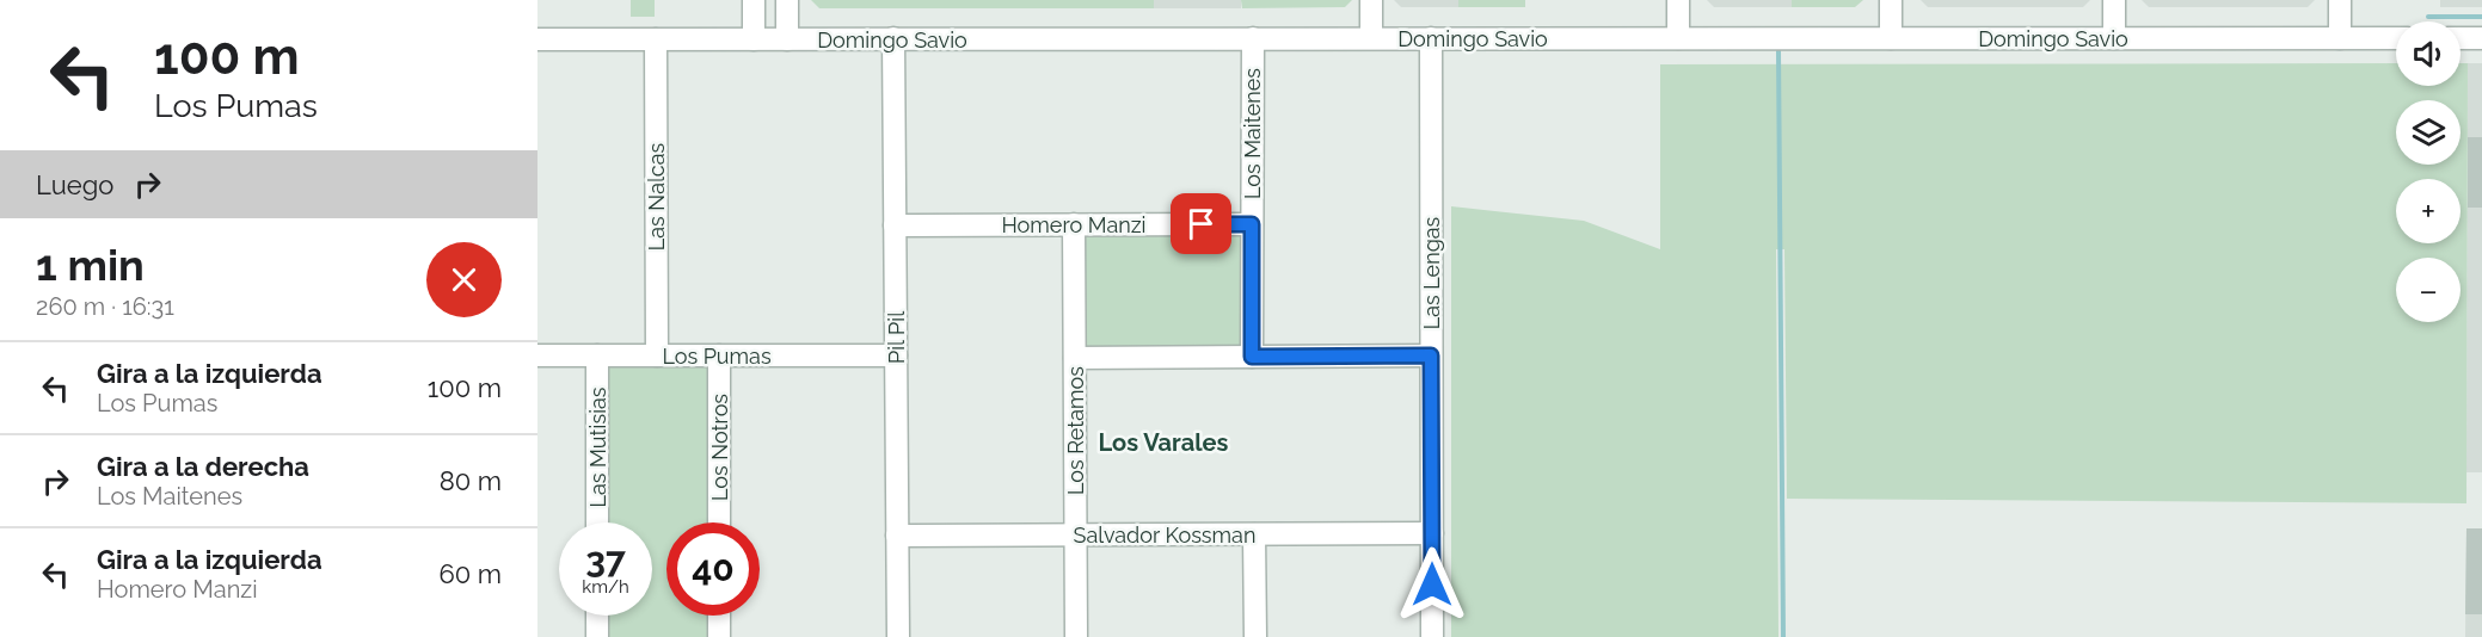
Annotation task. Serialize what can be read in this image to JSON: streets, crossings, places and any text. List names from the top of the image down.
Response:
{
  "streets": {
    "street": [
      "Domingo Savio",
      "Los Maitenes",
      "Las Nalcas",
      "Homero Manzi",
      "Las Lengas",
      "Pil Pil",
      "Los Pumas",
      "Los Retamos",
      "Las Mutisias",
      "Los Notros",
      "Salvador Kossman"
    ]
  },
  "crossings": [
    ["Domingo Savio", "Los Maitenes"],
    ["Domingo Savio", "Las Nalcas"],
    ["Domingo Savio", "Las Lengas"],
    ["Domingo Savio", "Pil Pil"],
    ["Los Maitenes", "Homero Manzi"],
    ["Las Nalcas", "Los Pumas"],
    ["Homero Manzi", "Pil Pil"],
    ["Homero Manzi", "Los Retamos"],
    ["Las Lengas", "Salvador Kossman"],
    ["Pil Pil", "Los Pumas"],
    ["Pil Pil", "Salvador Kossman"],
    ["Los Pumas", "Las Mutisias"],
    ["Los Pumas", "Los Notros"],
    ["Los Retamos", "Salvador Kossman"]
  ],
  "districts": ["Los Varales"],
  "page": {
    "turn": ["100 m", "Los Pumas"],
    "map_buttons": ["+", "−"],
    "then": "Luego",
    "heading": ["1 min", "260 m · 16:31"],
    "list": [
      {
        "name": "Gira a la izquierda",
        "note": "Los Pumas",
        "value": "100 m"
      },
      {
        "name": "Gira a la derecha",
        "note": "Los Maitenes",
        "value": "80 m"
      },
      {
        "name": "Gira a la izquierda",
        "note": "Homero Manzi",
        "value": "60 m"
      }
    ],
    "speed": "37 km/h",
    "limit": "40"
  }
}
